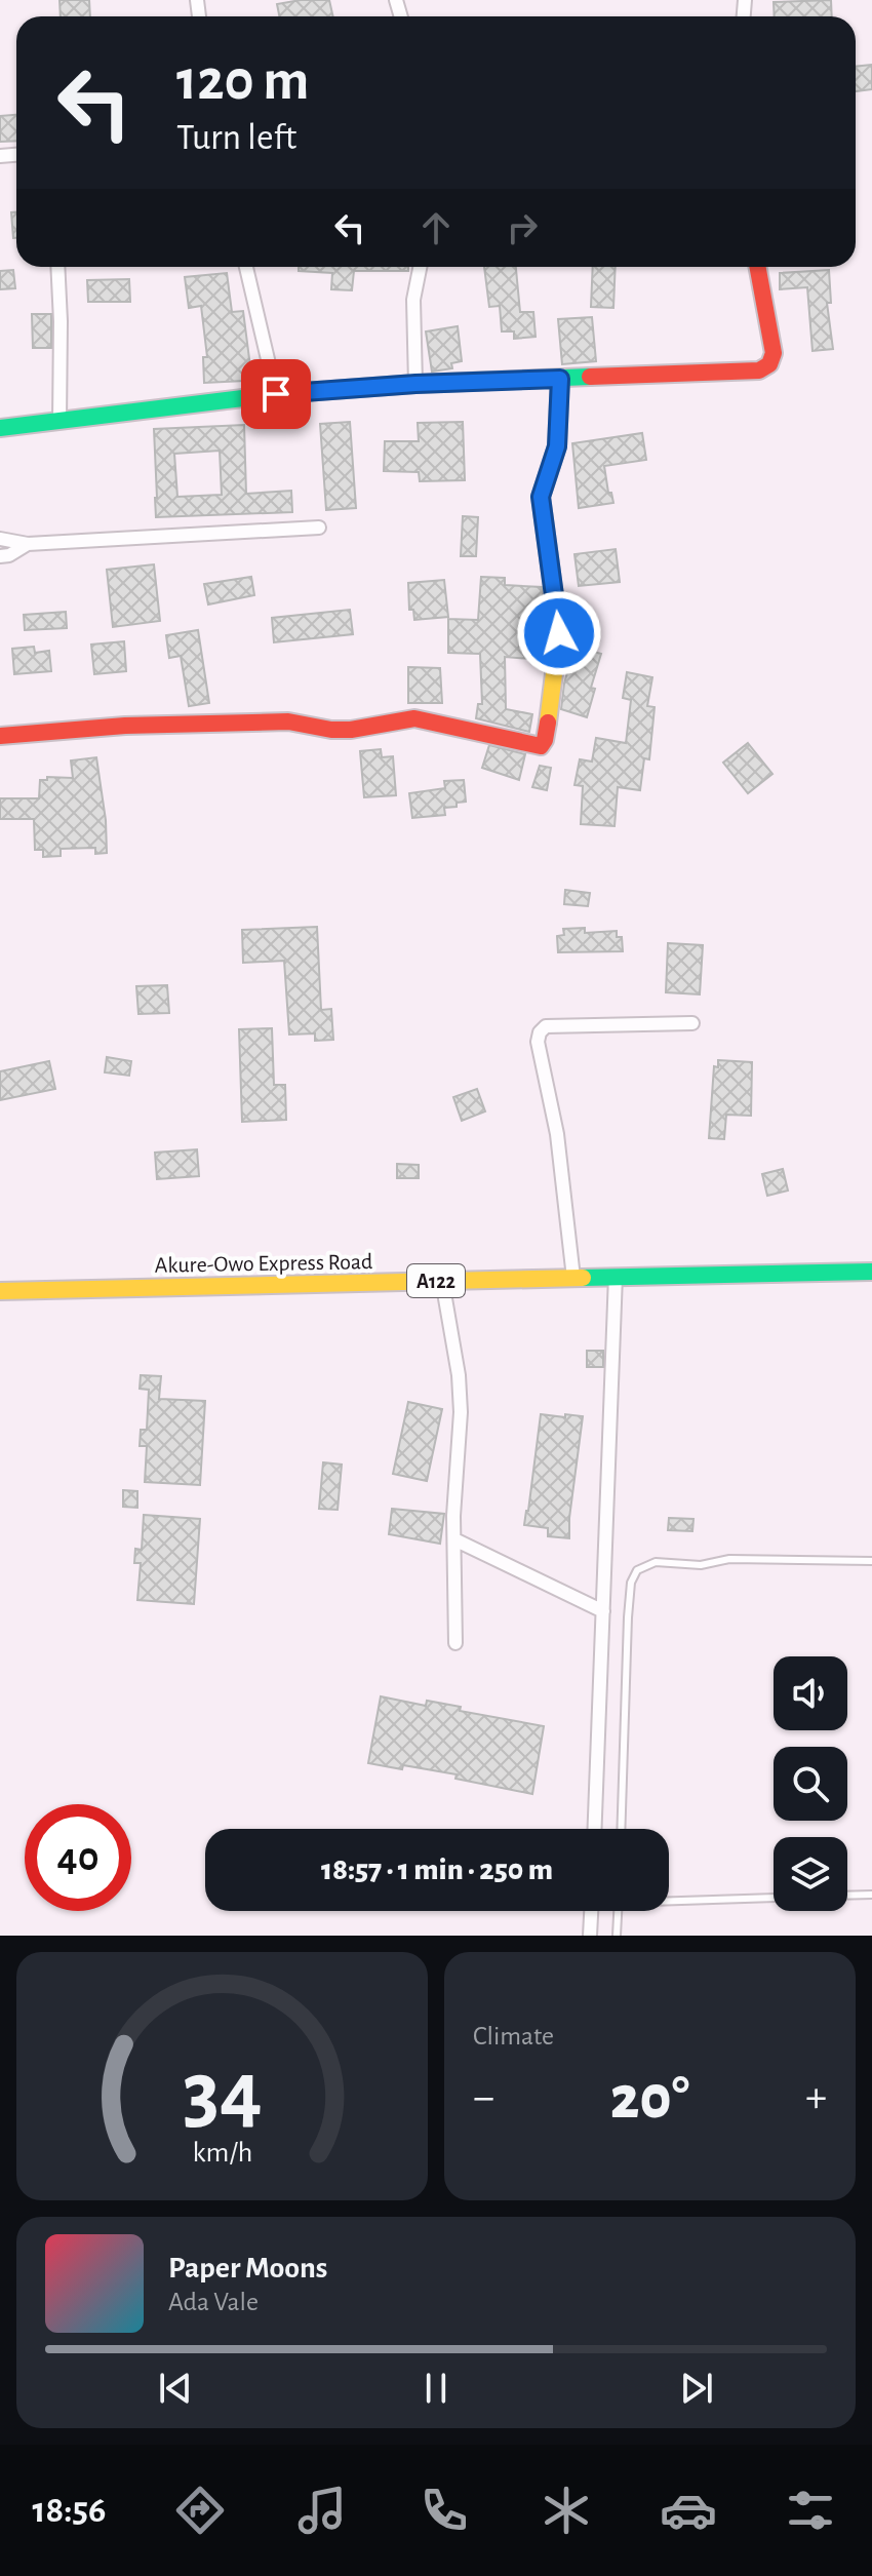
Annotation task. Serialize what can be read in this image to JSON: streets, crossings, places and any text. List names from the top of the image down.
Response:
{
  "streets": {
    "main road": ["Akure-Owo Express Road", "A122"]
  },
  "page": {
    "turn": ["120 m", "Turn left"],
    "limit": "40",
    "trip": "18:57 · 1 min · 250 m",
    "tile": "Climate",
    "heat": ["−", "20°", "+"],
    "song": ["Paper Moons", "Ada Vale"],
    "tabs": "18:56",
    "gauge": ["34", "km/h"]
  }
}
